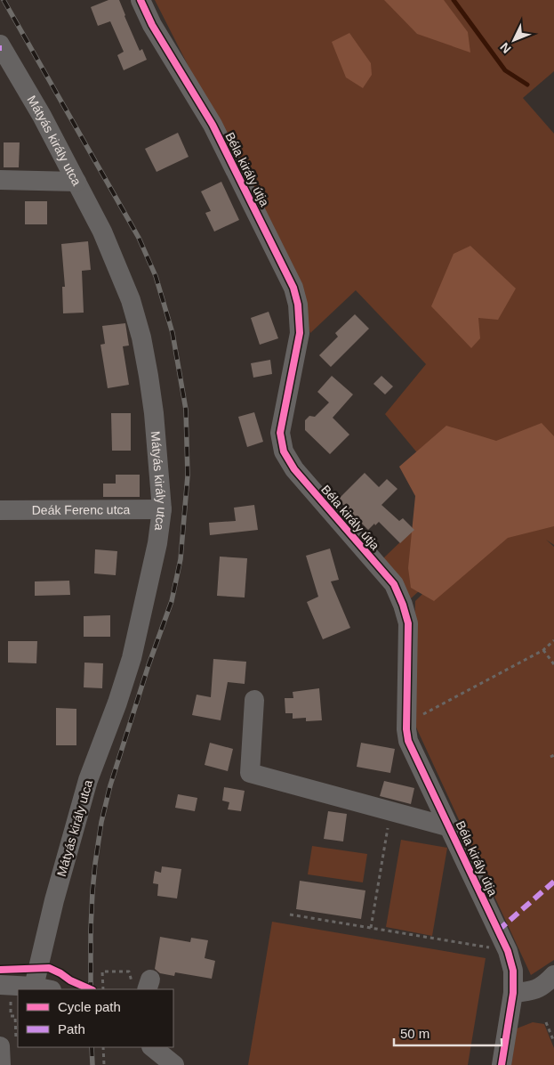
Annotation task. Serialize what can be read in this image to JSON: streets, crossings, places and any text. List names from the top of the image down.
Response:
{
  "streets": {
    "street": ["Mátyás király utca", "Béla király útja", "Deák Ferenc utca"]
  },
  "crossings": [
    ["Mátyás király utca", "Deák Ferenc utca"]
  ],
  "legend": ["Cycle path", "Path"],
  "scale_bar": "50 m",
  "north": "bottom left"
}
